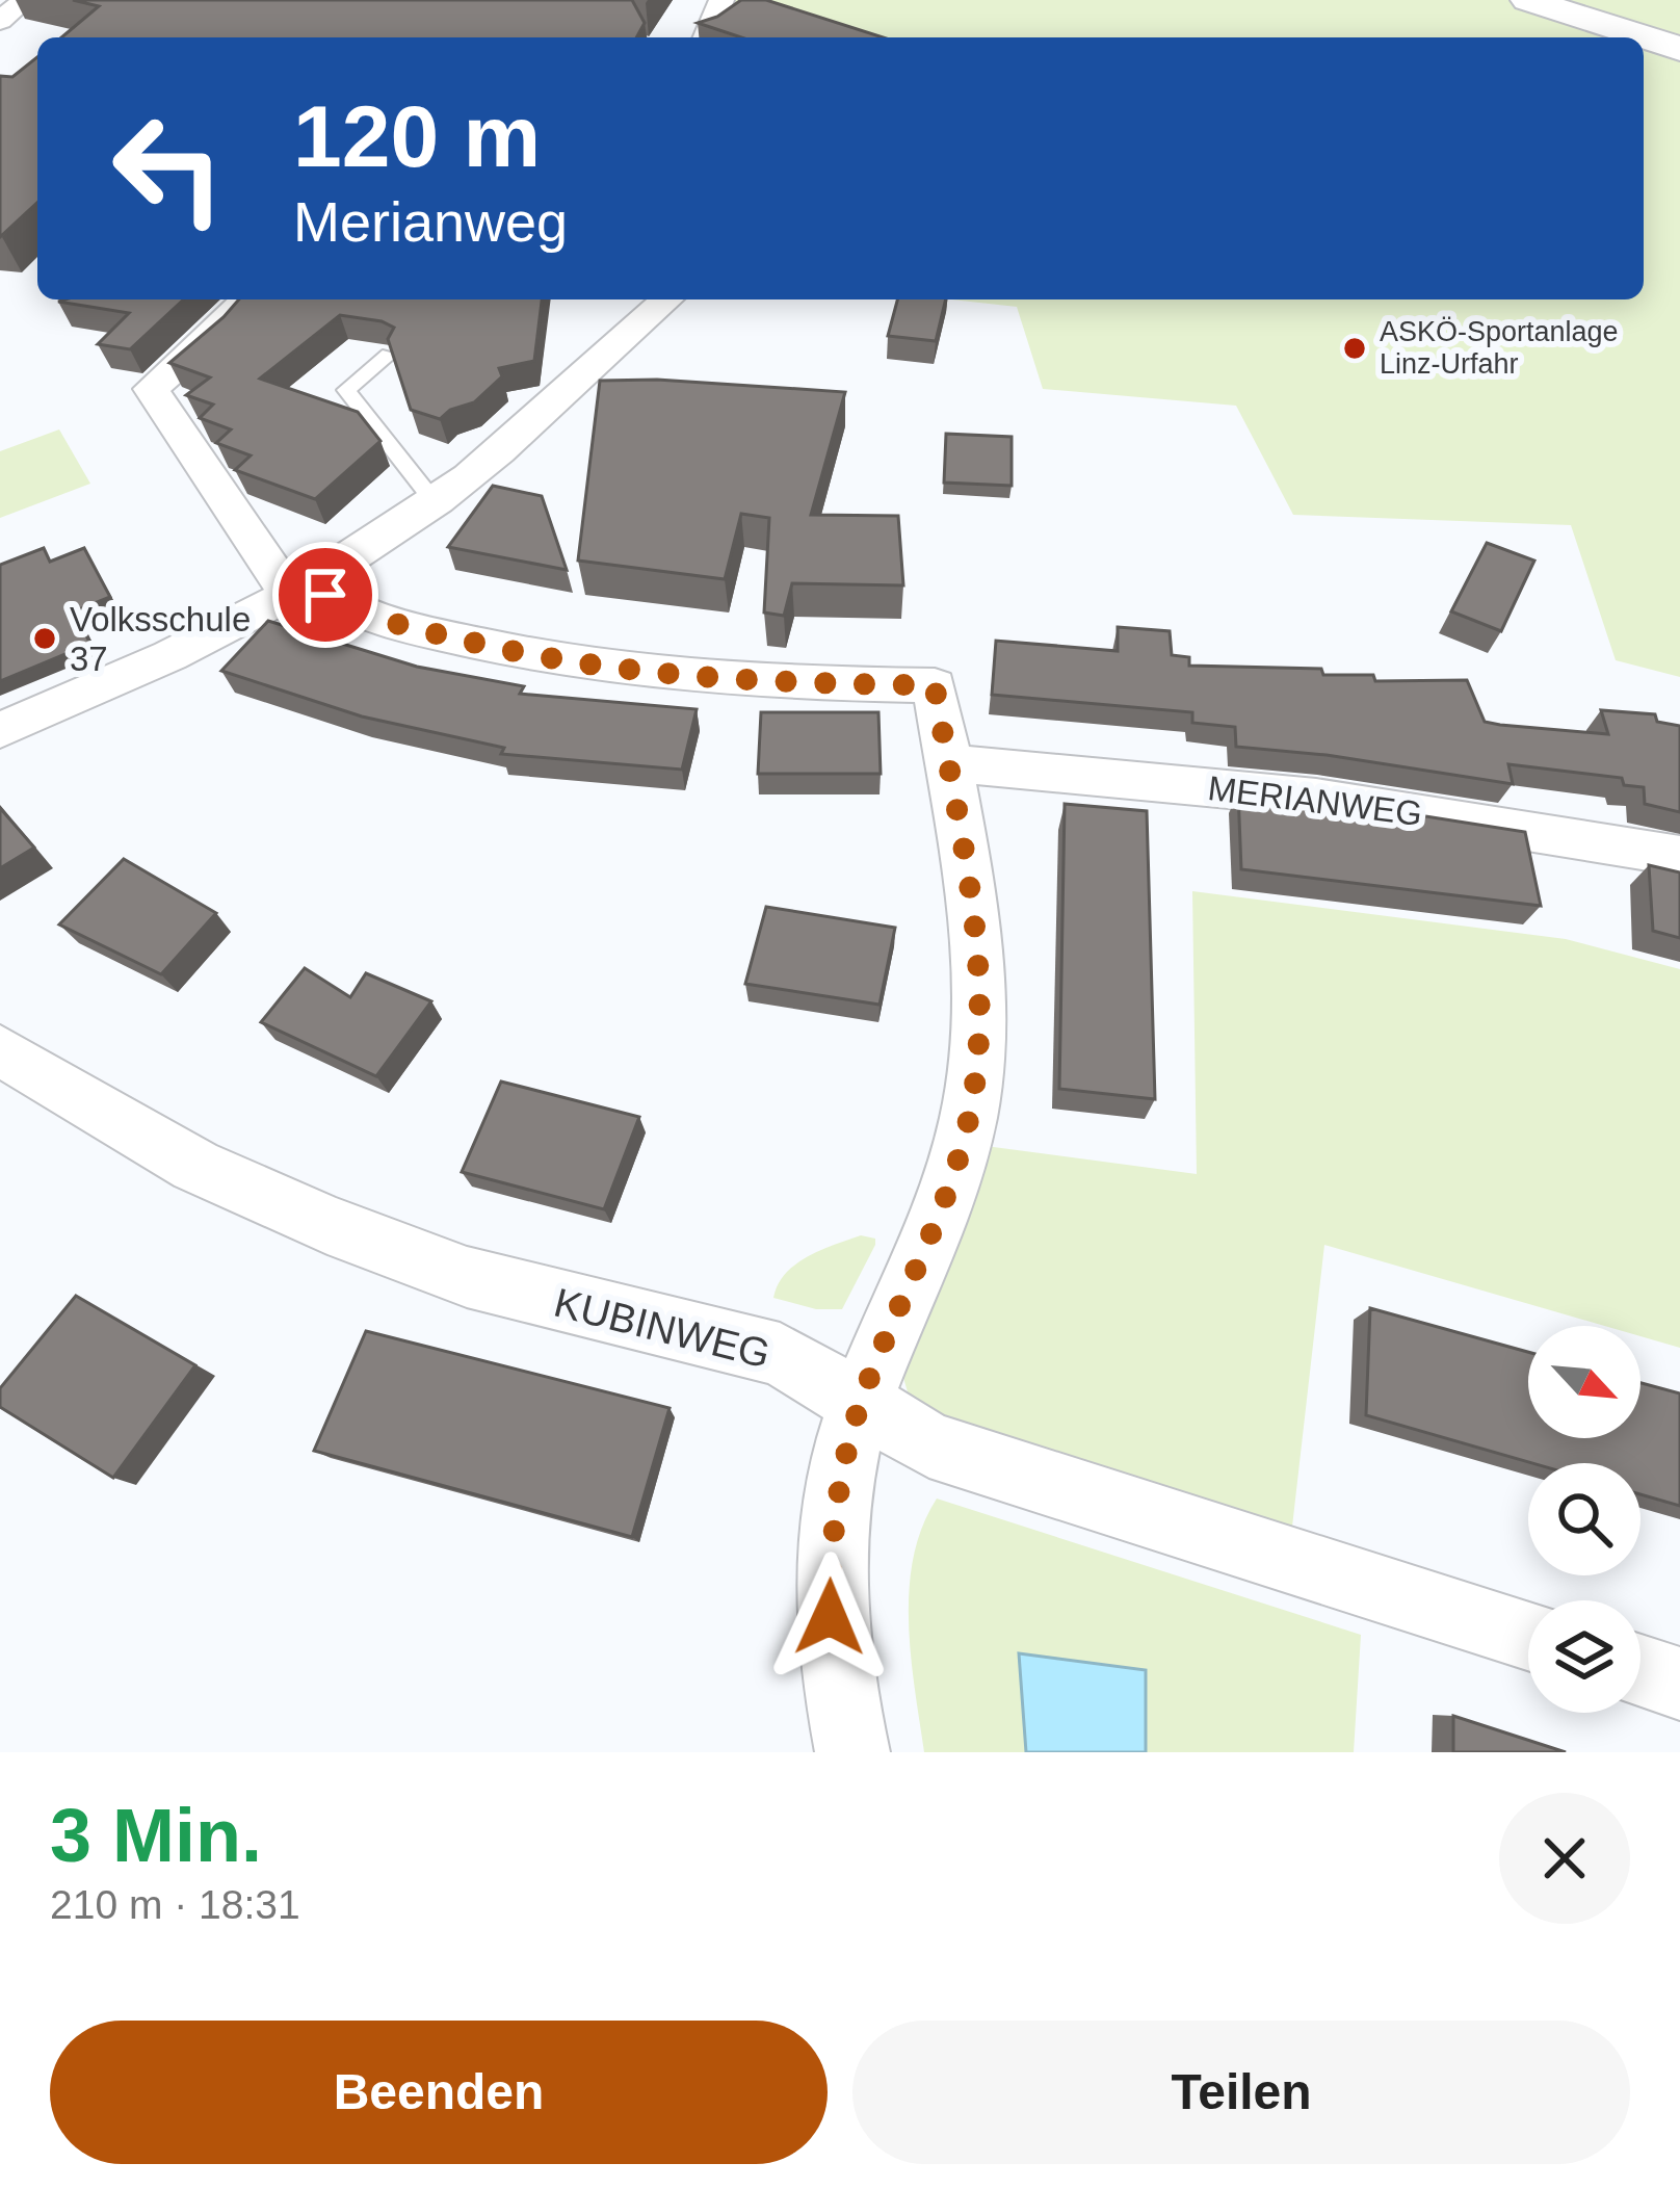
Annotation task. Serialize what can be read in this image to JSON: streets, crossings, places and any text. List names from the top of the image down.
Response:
{
  "streets": {
    "street": ["MERIANWEG", "KUBINWEG"]
  },
  "places": ["ASKÖ-Sportanlage Linz-Urfahr", "Volksschule 37"],
  "north": "bottom right",
  "page": {
    "turn": ["120 m", "Merianweg"],
    "heading": ["3 Min.", "210 m · 18:31"],
    "buttons": ["Beenden", "Teilen"]
  }
}
